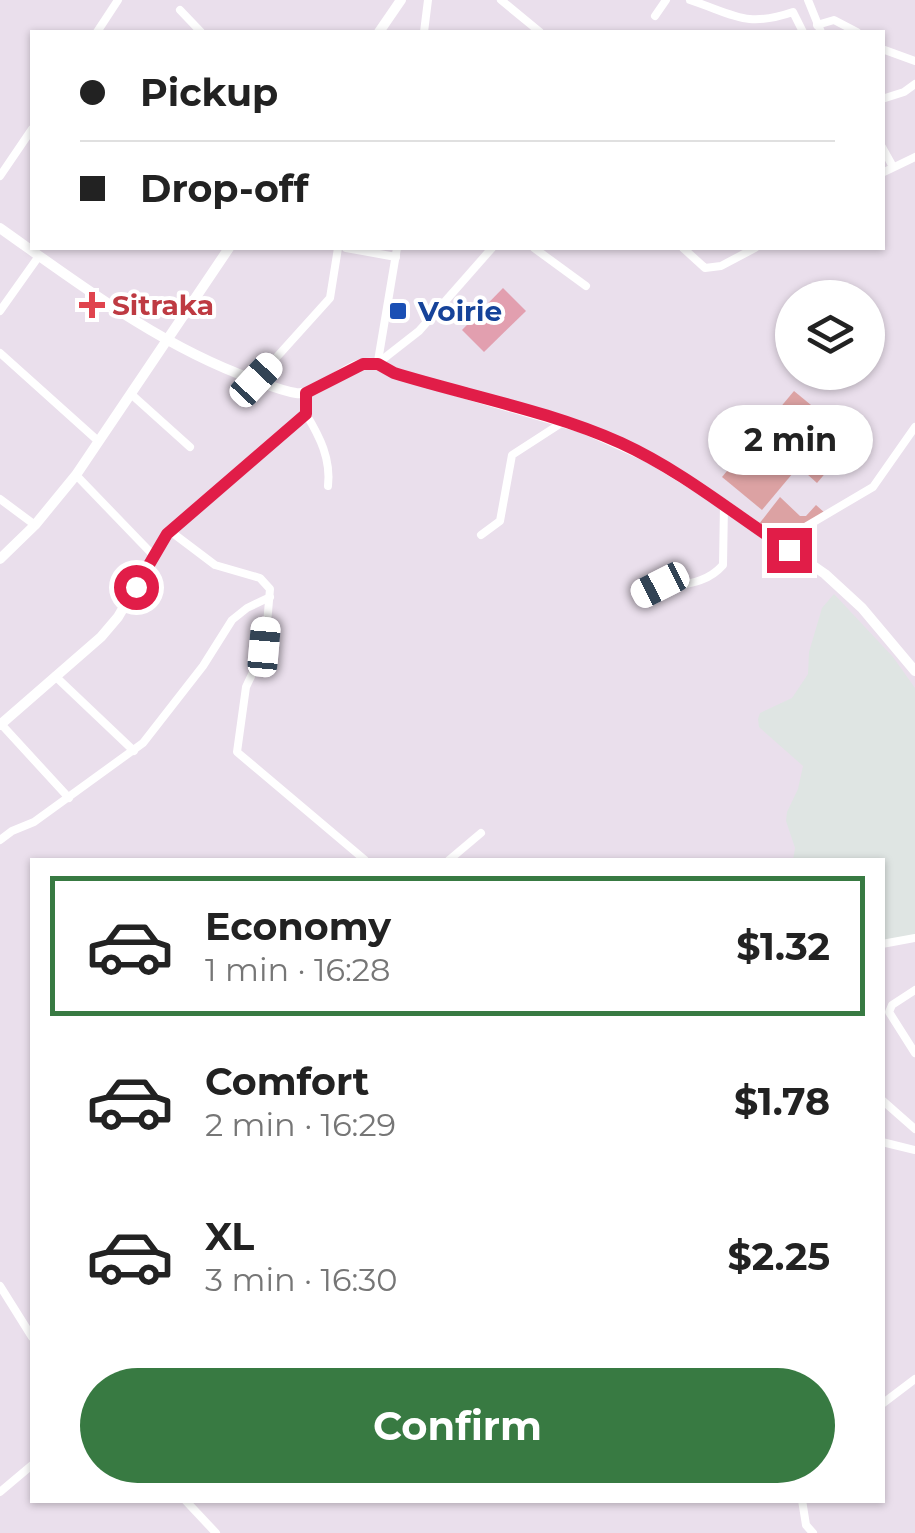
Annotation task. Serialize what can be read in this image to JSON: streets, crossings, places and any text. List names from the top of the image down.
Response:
{
  "places": {
    "health": ["Sitraka"],
    "transit": ["Voirie"]
  },
  "page": {
    "banner": ["Pickup", "Drop-off"],
    "bubble": "2 min",
    "list": [
      {
        "name": "Economy",
        "note": "1 min · 16:28",
        "value": "$1.32"
      },
      {
        "name": "Comfort",
        "note": "2 min · 16:29",
        "value": "$1.78"
      },
      {
        "name": "XL",
        "note": "3 min · 16:30",
        "value": "$2.25"
      }
    ],
    "buttons": "Confirm"
  }
}
